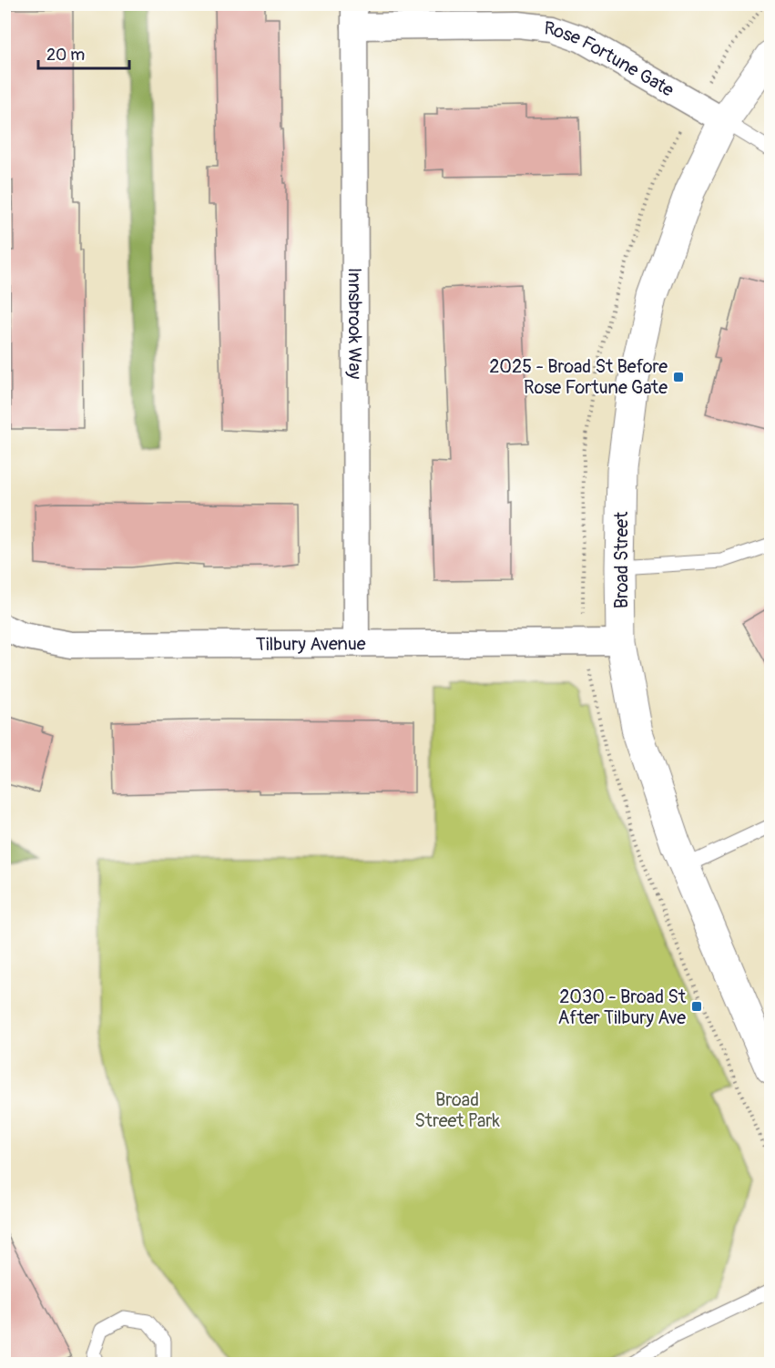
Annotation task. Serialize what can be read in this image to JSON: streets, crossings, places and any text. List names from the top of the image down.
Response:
{
  "streets": {
    "street": [
      "Rose Fortune Gate",
      "Innsbrook Way",
      "Broad Street",
      "Tilbury Avenue"
    ]
  },
  "crossings": [
    ["Rose Fortune Gate", "Innsbrook Way"],
    ["Rose Fortune Gate", "Broad Street"],
    ["Innsbrook Way", "Tilbury Avenue"],
    ["Broad Street", "Tilbury Avenue"]
  ],
  "parks": ["Broad Street Park"],
  "places": {
    "transit": ["2025 - Broad St Before Rose Fortune Gate", "2030 - Broad St After Tilbury Ave"]
  },
  "scale_bar": "20 m"
}
